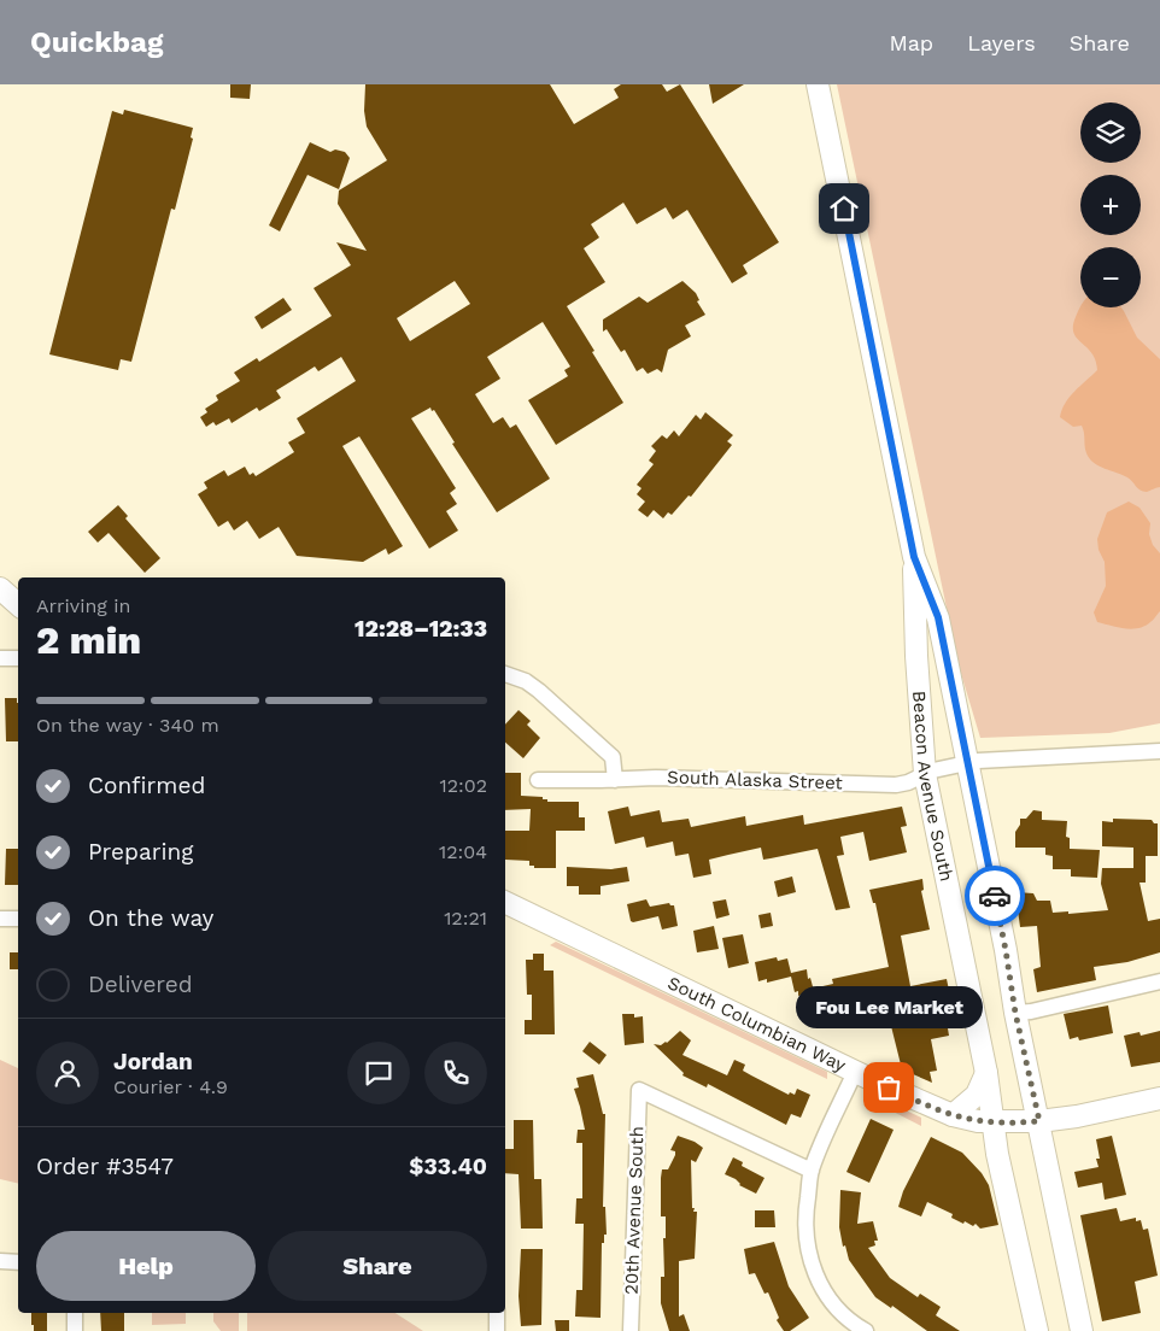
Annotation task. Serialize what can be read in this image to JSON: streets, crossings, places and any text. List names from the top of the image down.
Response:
{
  "streets": {
    "main road": ["Beacon Avenue South", "South Columbian Way"],
    "street": ["South Alaska Street", "20th Avenue South"]
  },
  "crossings": [
    ["South Alaska Street", "Beacon Avenue South"],
    ["Beacon Avenue South", "South Columbian Way"]
  ],
  "places": ["Fou Lee Market"],
  "page": {
    "header": "Quickbag",
    "nav": ["Map", "Layers", "Share"],
    "map_buttons": ["+", "−"],
    "heading": ["2 min", "Arriving in", "12:28–12:33"],
    "panel": [
      "Jordan",
      "Courier · 4.9",
      "Order #3547",
      "$33.40"
    ],
    "bar": "On the way · 340 m",
    "list": [
      ["Confirmed", "12:02"],
      ["Preparing", "12:04"],
      ["On the way", "12:21"],
      "Delivered"
    ],
    "bubble": "Fou Lee Market",
    "buttons": ["Help", "Share"]
  }
}
